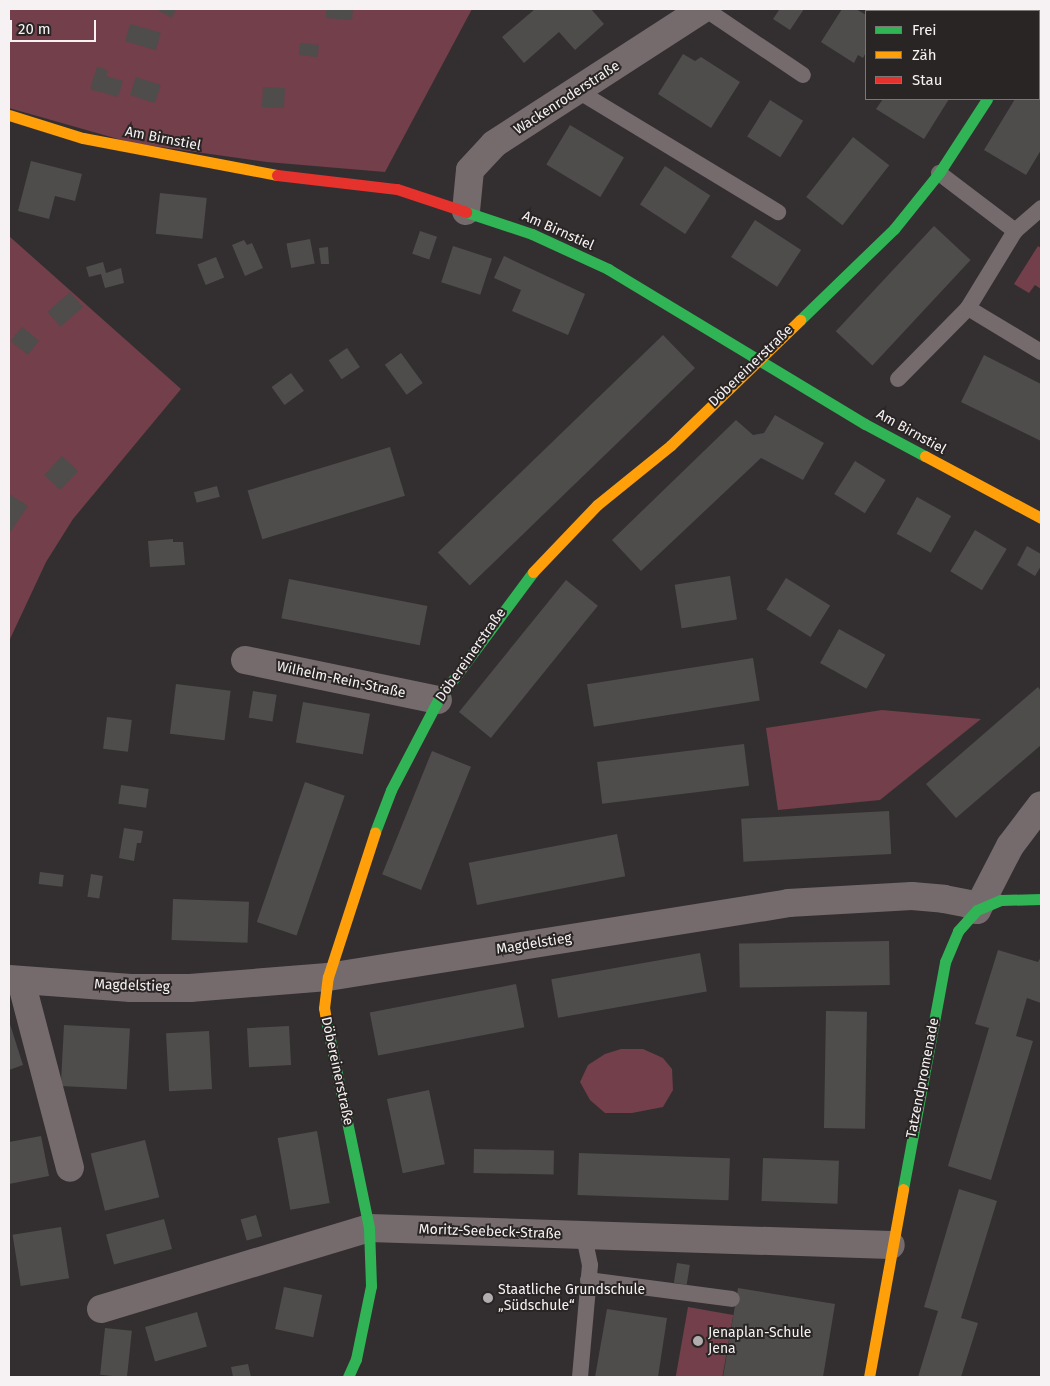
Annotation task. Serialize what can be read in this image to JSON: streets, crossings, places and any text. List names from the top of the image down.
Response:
{
  "streets": {
    "street": [
      "Wackenroderstraße",
      "Am Birnstiel",
      "Döbereinerstraße",
      "Wilhelm-Rein-Straße",
      "Magdelstieg",
      "Tatzendpromenade",
      "Moritz-Seebeck-Straße"
    ]
  },
  "crossings": [
    ["Wackenroderstraße", "Am Birnstiel"],
    ["Am Birnstiel", "Döbereinerstraße"],
    ["Döbereinerstraße", "Wilhelm-Rein-Straße"],
    ["Döbereinerstraße", "Magdelstieg"],
    ["Döbereinerstraße", "Moritz-Seebeck-Straße"],
    ["Magdelstieg", "Tatzendpromenade"],
    ["Tatzendpromenade", "Moritz-Seebeck-Straße"]
  ],
  "places": ["Staatliche Grundschule „Südschule“", "Jenaplan-Schule Jena"],
  "legend": ["Frei", "Zäh", "Stau"],
  "scale_bar": "20 m"
}
